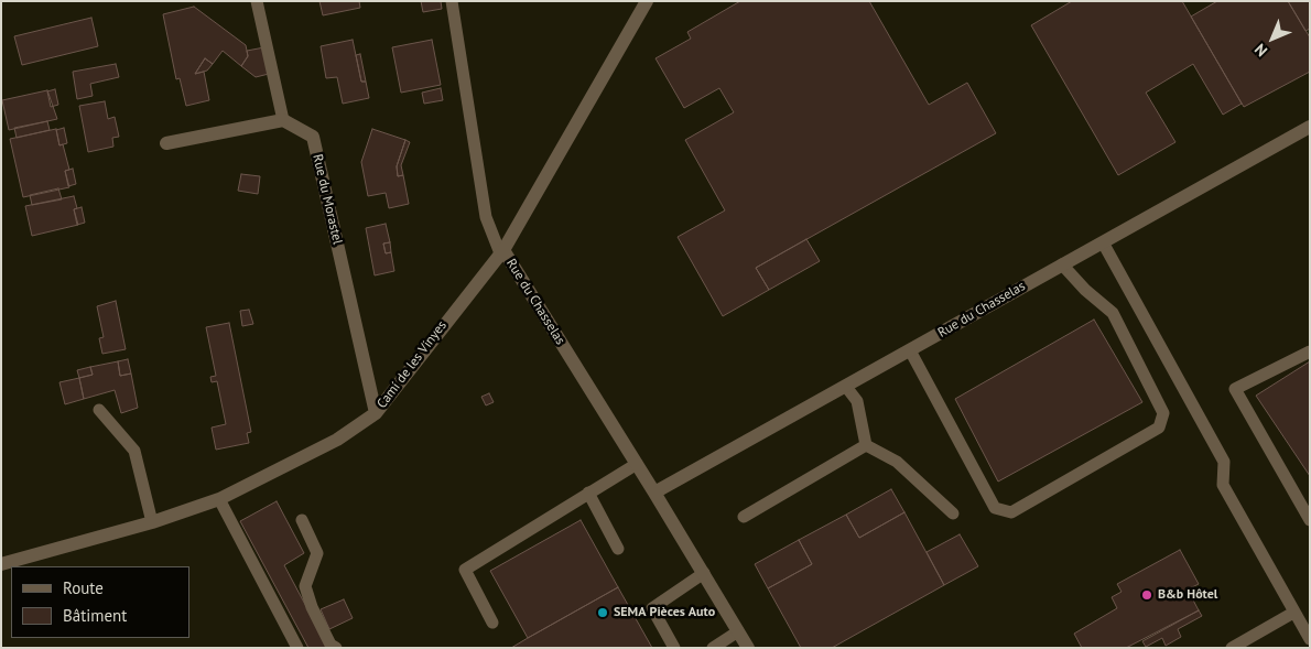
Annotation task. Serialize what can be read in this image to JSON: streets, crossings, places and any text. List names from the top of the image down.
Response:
{
  "streets": {
    "street": ["Rue du Morastel", "Rue du Chasselas", "Camí de les Vinyes"]
  },
  "crossings": [
    ["Rue du Morastel", "Camí de les Vinyes"],
    ["Rue du Chasselas", "Camí de les Vinyes"]
  ],
  "places": ["B&b Hôtel", "SEMA Pièces Auto"],
  "legend": ["Route", "Bâtiment"],
  "north": "bottom left"
}
